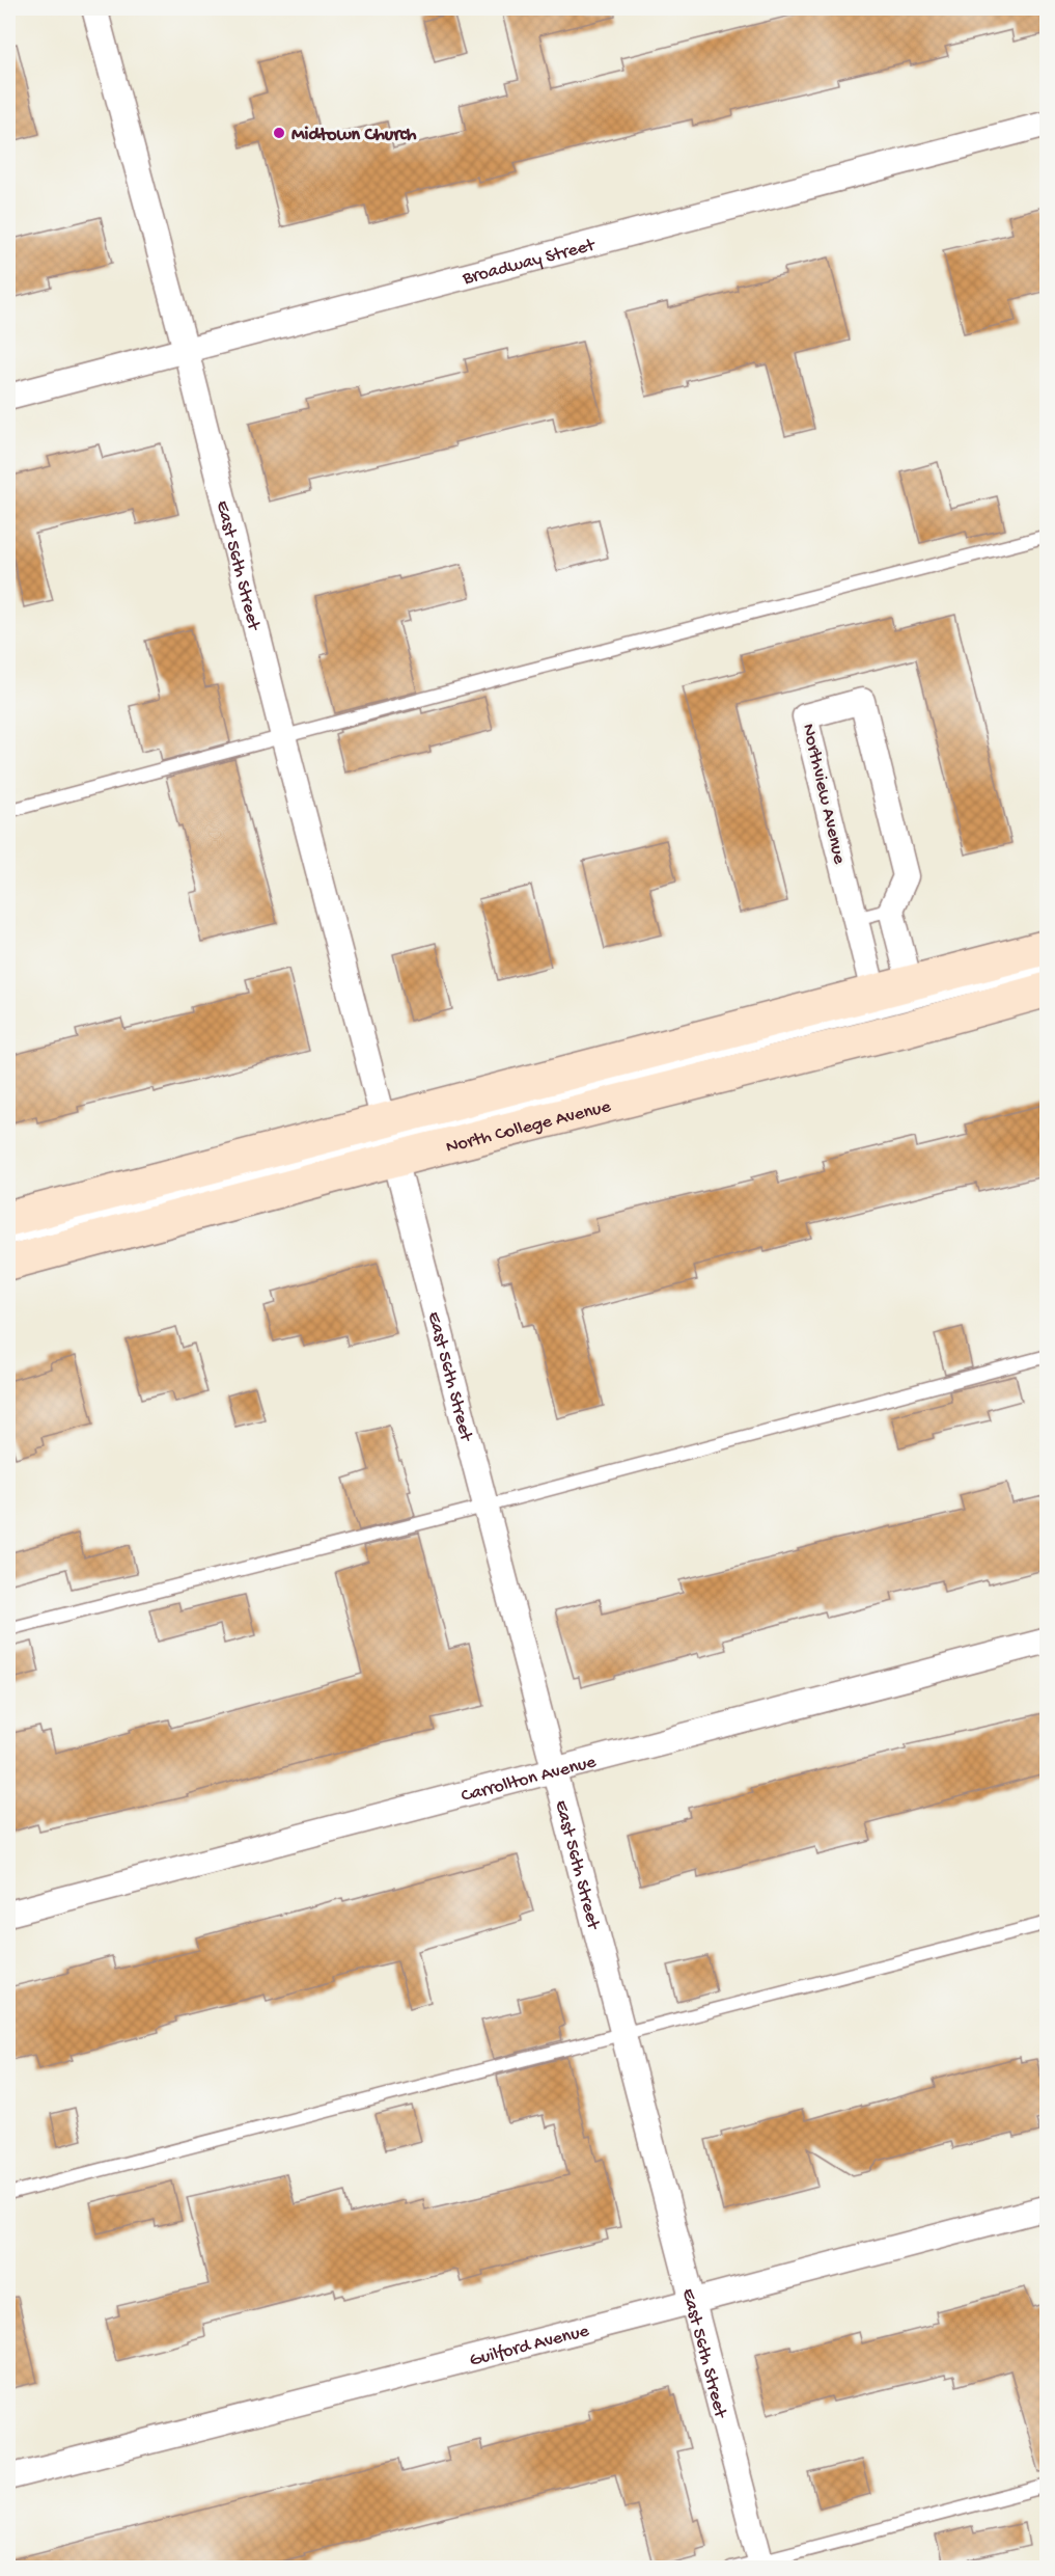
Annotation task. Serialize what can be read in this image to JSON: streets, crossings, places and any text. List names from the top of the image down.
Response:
{
  "streets": {
    "main road": ["North College Avenue"],
    "street": [
      "Broadway Street",
      "East 56th Street",
      "Northview Avenue",
      "Carrollton Avenue",
      "Guilford Avenue"
    ]
  },
  "crossings": [
    ["Broadway Street", "East 56th Street"],
    ["East 56th Street", "North College Avenue"],
    ["East 56th Street", "Carrollton Avenue"],
    ["East 56th Street", "Guilford Avenue"],
    ["Northview Avenue", "North College Avenue"]
  ],
  "places": ["Midtown Church"]
}
